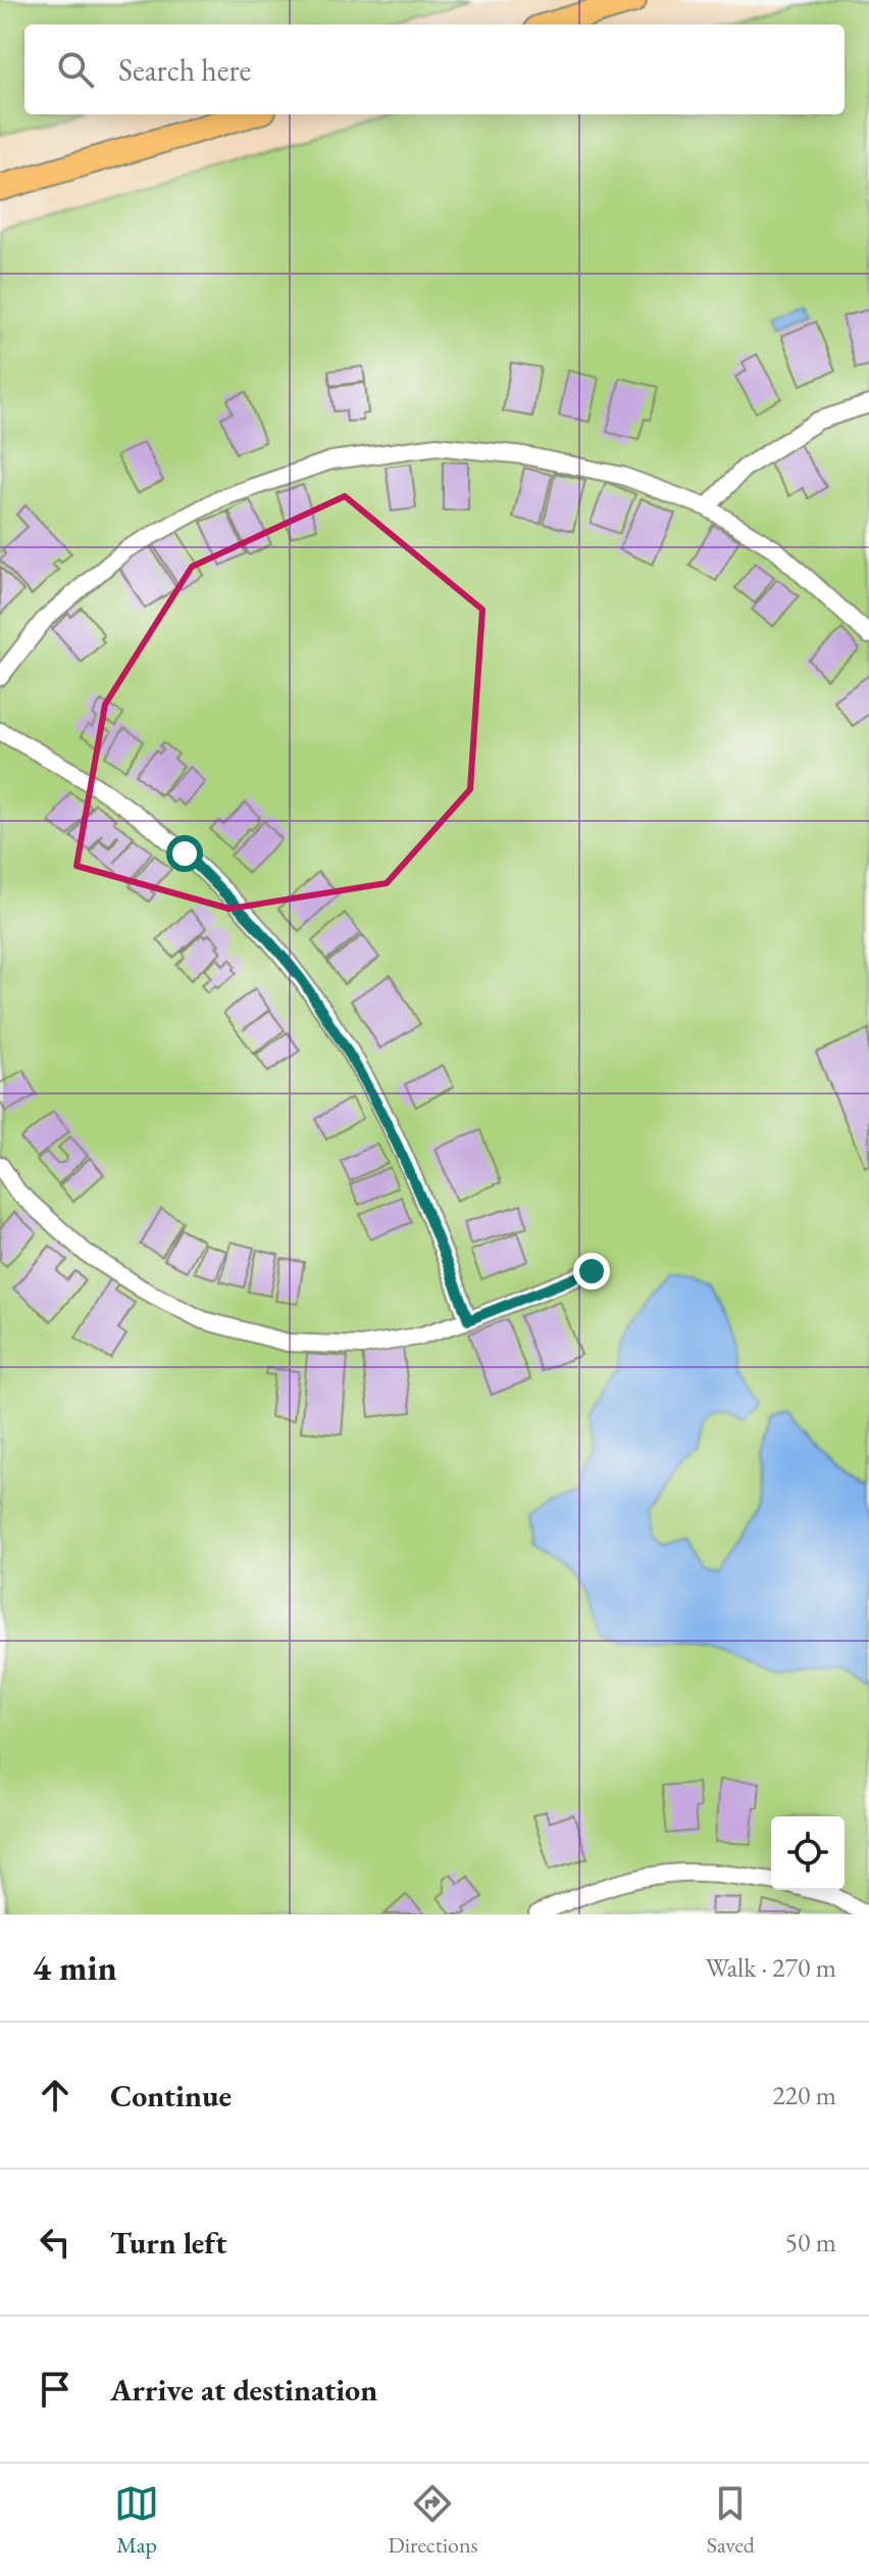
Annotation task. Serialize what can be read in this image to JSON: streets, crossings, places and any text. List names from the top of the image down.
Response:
{
  "page": {
    "search": "Search here",
    "heading": ["4 min", "Walk · 270 m"],
    "list": [
      ["Continue", "220 m"],
      ["Turn left", "50 m"],
      "Arrive at destination"
    ],
    "nav": ["Map", "Directions", "Saved"]
  }
}
